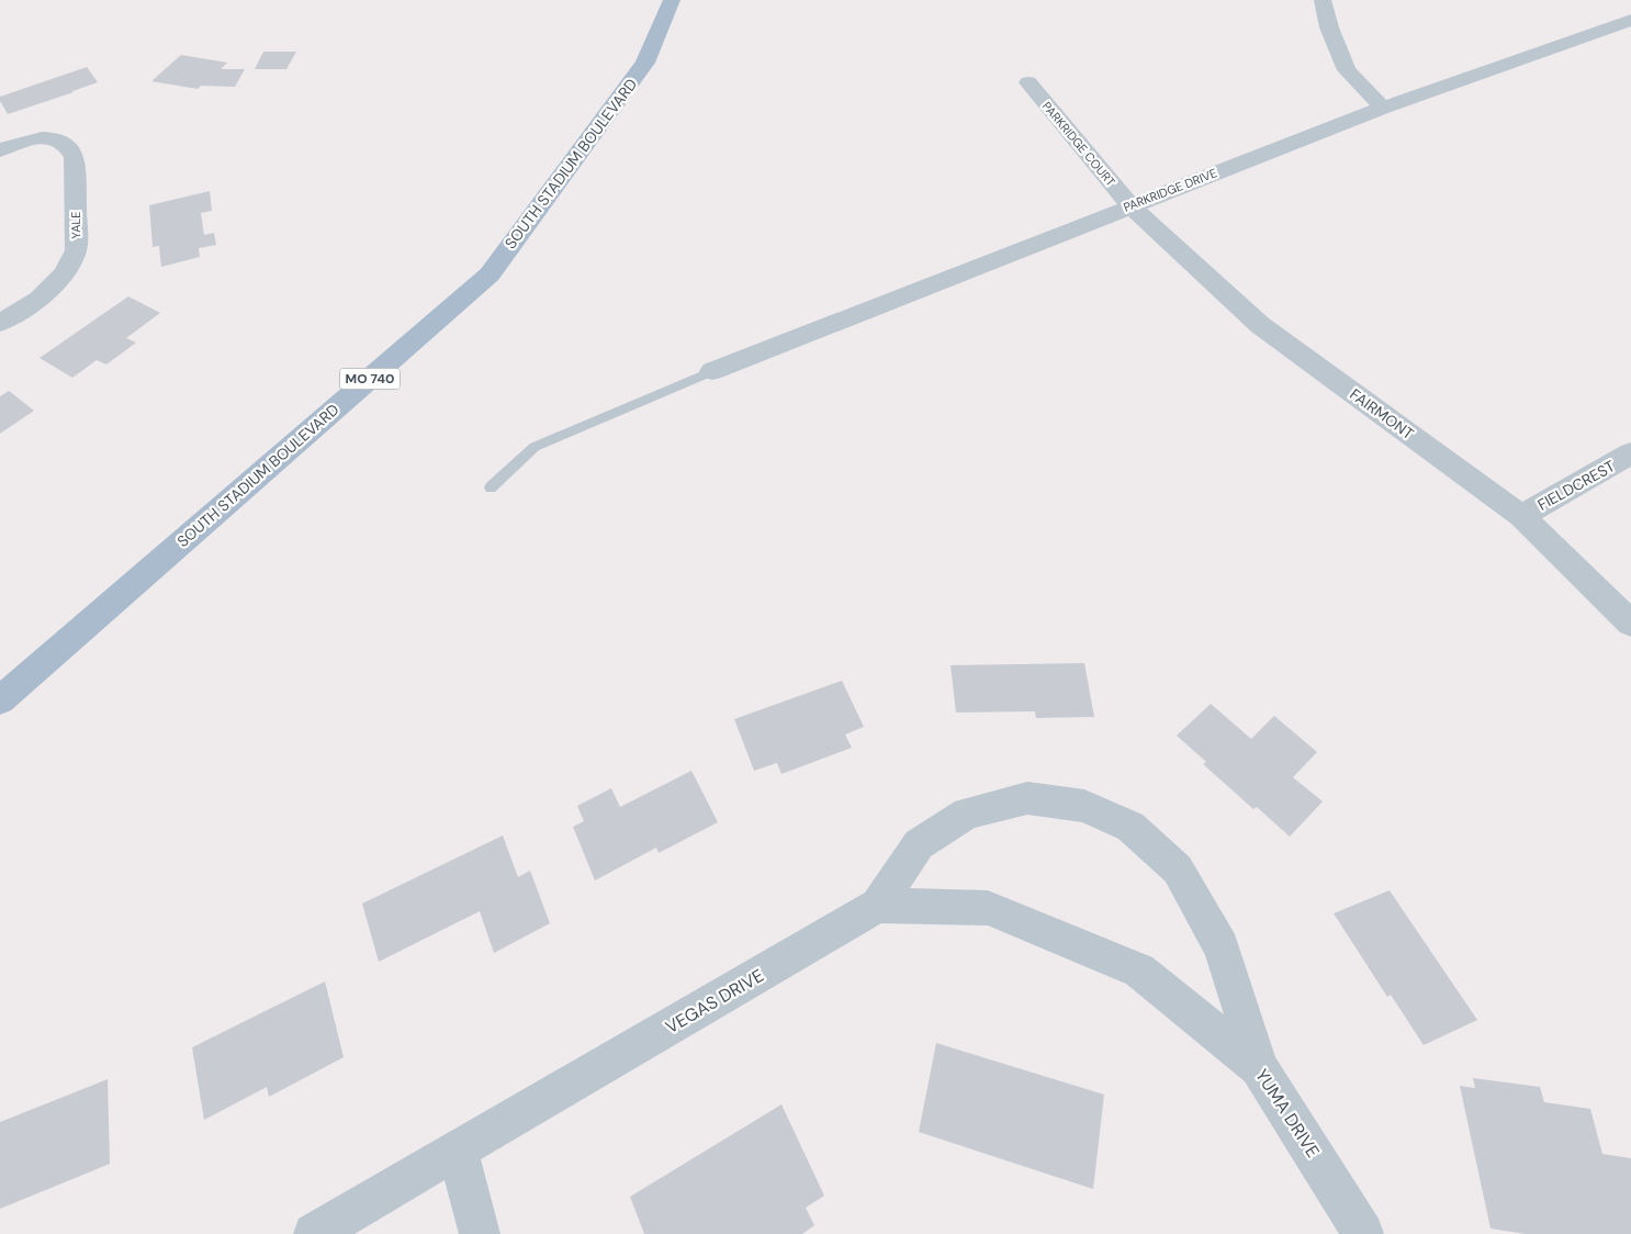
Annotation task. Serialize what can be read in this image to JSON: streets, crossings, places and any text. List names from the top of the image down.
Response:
{
  "streets": {
    "main road": ["SOUTH STADIUM BOULEVARD", "MO 740"],
    "street": [
      "PARKRIDGE COURT",
      "PARKRIDGE DRIVE",
      "YALE",
      "FAIRMONT",
      "FIELDCREST",
      "VEGAS DRIVE",
      "YUMA DRIVE"
    ]
  },
  "crossings": [
    ["PARKRIDGE COURT", "PARKRIDGE DRIVE"],
    ["PARKRIDGE COURT", "FAIRMONT"],
    ["PARKRIDGE DRIVE", "FAIRMONT"],
    ["FAIRMONT", "FIELDCREST"],
    ["VEGAS DRIVE", "YUMA DRIVE"]
  ]
}
